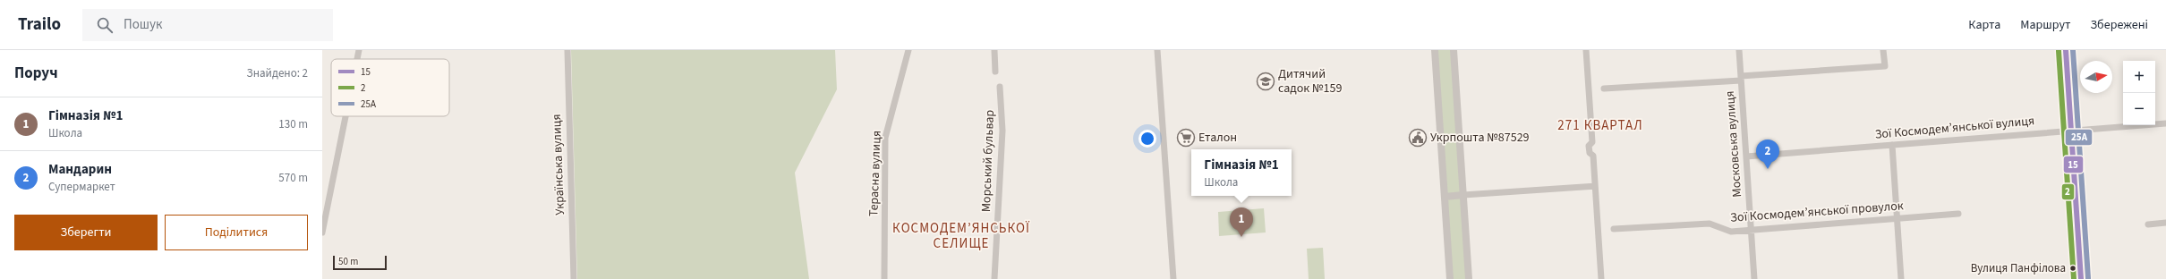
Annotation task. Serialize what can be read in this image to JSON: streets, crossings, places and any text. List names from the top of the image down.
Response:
{
  "streets": {
    "street": [
      "Зої Космодем’янської вулиця",
      "Московська вулиця",
      "Морський бульвар",
      "Українська вулиця",
      "Терасна вулиця",
      "Зої Космодем’янської провулок"
    ]
  },
  "crossings": [
    ["Зої Космодем’янської вулиця", "Московська вулиця"],
    ["Московська вулиця", "Зої Космодем’янської провулок"]
  ],
  "districts": ["271 КВАРТАЛ", "КОСМОДЕМ’ЯНСЬКОЇ СЕЛИЩЕ"],
  "places": {
    "school or university": ["Дитячий садок №159"],
    "supermarket": ["Еталон"],
    "public building": ["Укрпошта №87529"],
    "other": ["Вулиця Панфілова"]
  },
  "lines": ["transit line 15", "transit line 25А", "transit line 2"],
  "legend": ["15", "2", "25А"],
  "scale_bar": "50 m",
  "north": "right",
  "page": {
    "header": "Trailo",
    "search": "Пошук",
    "nav": ["Карта", "Маршрут", "Збережені"],
    "heading": ["Поруч", "Знайдено: 2"],
    "map_buttons": ["+", "−"],
    "list": [
      {
        "mark": "1",
        "name": "Гімназія №1",
        "note": "Школа",
        "value": "130 m"
      },
      {
        "mark": "2",
        "name": "Мандарин",
        "note": "Супермаркет",
        "value": "570 m"
      }
    ],
    "pins": ["2", "1"],
    "popup": ["Гімназія №1", "Школа"],
    "buttons": ["Зберегти", "Поділитися"],
    "scale": "50 m"
  }
}
